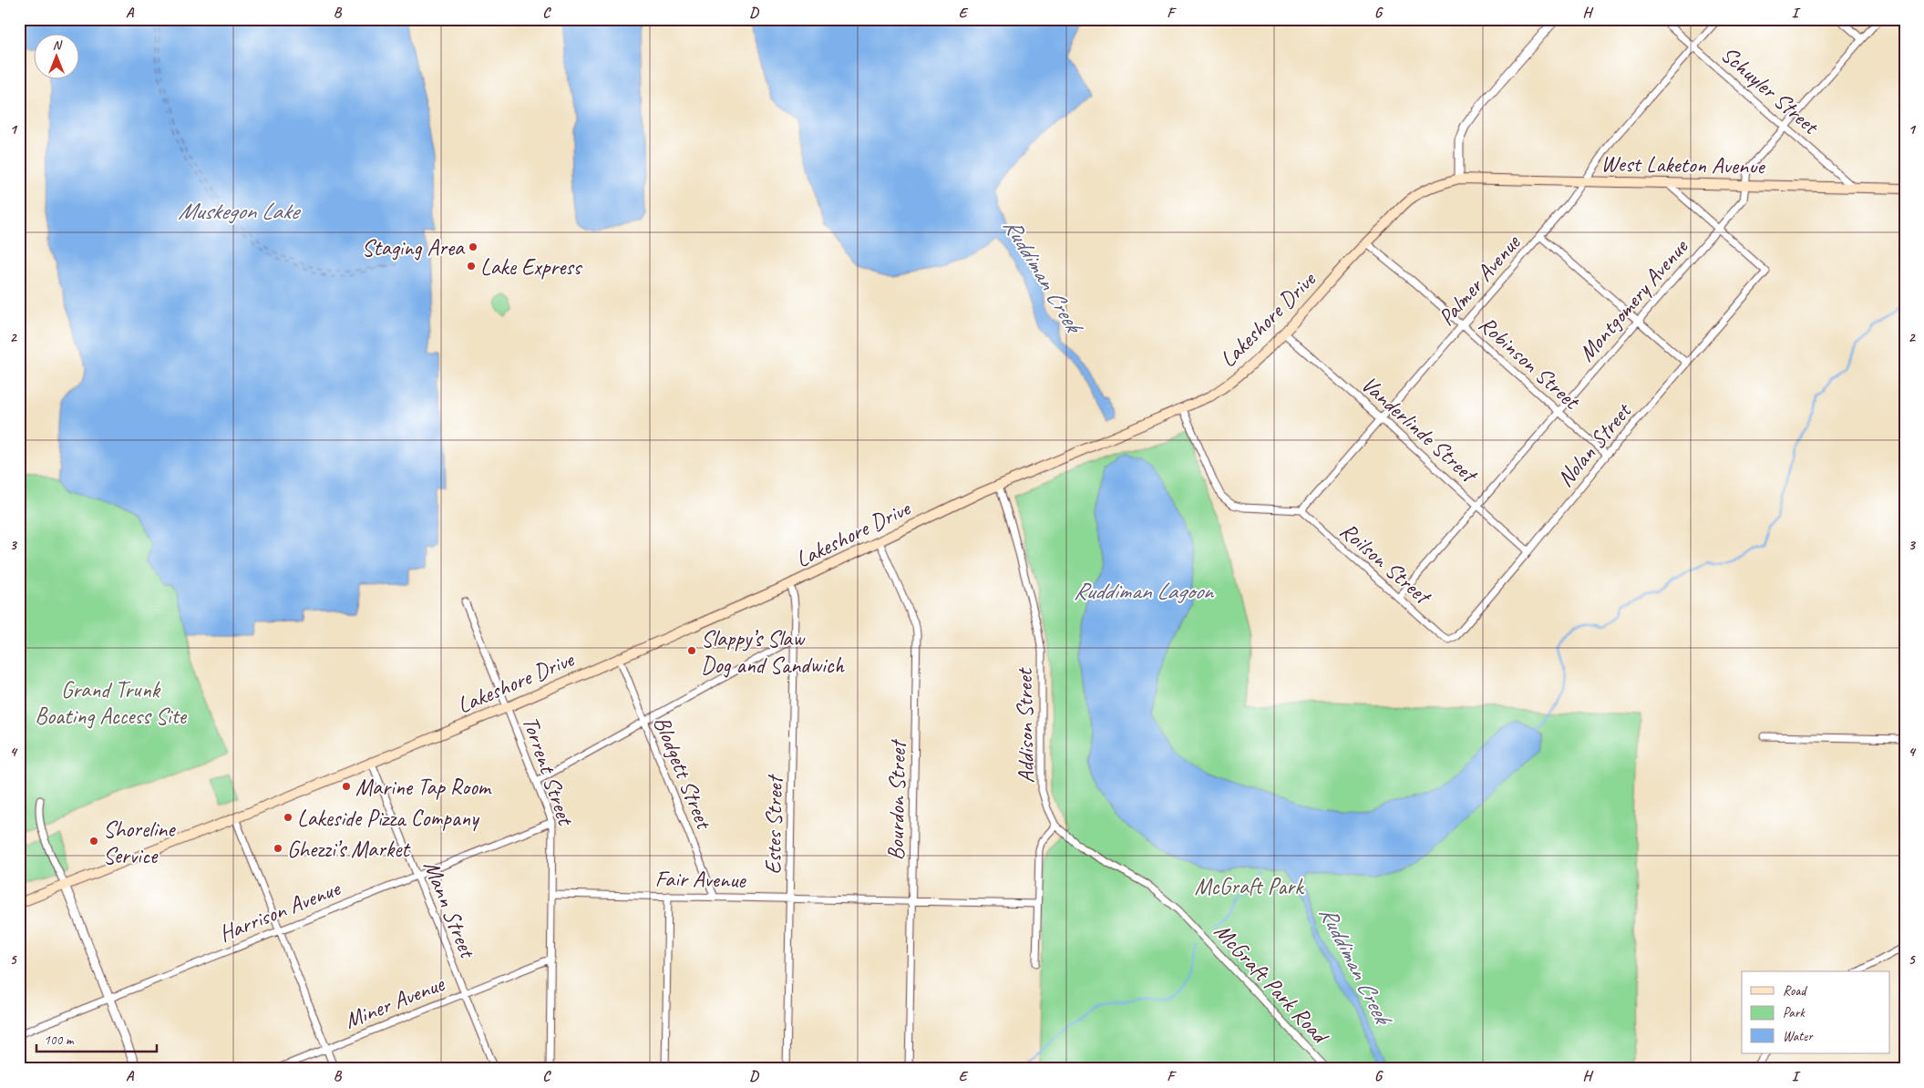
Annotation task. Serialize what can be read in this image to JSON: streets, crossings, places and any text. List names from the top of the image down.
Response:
{
  "streets": {
    "main road": ["West Laketon Avenue", "Lakeshore Drive"],
    "street": [
      "Schuyler Street",
      "Palmer Avenue",
      "Montgomery Avenue",
      "Robinson Street",
      "Vanderlinde Street",
      "Nolan Street",
      "Roilson Street",
      "Addison Street",
      "Torrent Street",
      "Blodgett Street",
      "Bourdon Street",
      "Estes Street",
      "Fair Avenue",
      "Mann Street",
      "Harrison Avenue",
      "McGraft Park Road",
      "Miner Avenue"
    ]
  },
  "crossings": [
    ["Schuyler Street", "West Laketon Avenue"],
    ["Schuyler Street", "Palmer Avenue"],
    ["Schuyler Street", "Montgomery Avenue"],
    ["West Laketon Avenue", "Palmer Avenue"],
    ["West Laketon Avenue", "Montgomery Avenue"],
    ["West Laketon Avenue", "Lakeshore Drive"],
    ["Palmer Avenue", "Robinson Street"],
    ["Palmer Avenue", "Vanderlinde Street"],
    ["Palmer Avenue", "Roilson Street"],
    ["Montgomery Avenue", "Robinson Street"],
    ["Montgomery Avenue", "Vanderlinde Street"],
    ["Montgomery Avenue", "Nolan Street"],
    ["Montgomery Avenue", "Roilson Street"],
    ["Lakeshore Drive", "Robinson Street"],
    ["Lakeshore Drive", "Vanderlinde Street"],
    ["Lakeshore Drive", "Addison Street"],
    ["Lakeshore Drive", "Torrent Street"],
    ["Lakeshore Drive", "Blodgett Street"],
    ["Lakeshore Drive", "Bourdon Street"],
    ["Lakeshore Drive", "Estes Street"],
    ["Lakeshore Drive", "Mann Street"],
    ["Robinson Street", "Nolan Street"],
    ["Vanderlinde Street", "Nolan Street"],
    ["Nolan Street", "Roilson Street"],
    ["Addison Street", "McGraft Park Road"],
    ["Torrent Street", "Fair Avenue"],
    ["Torrent Street", "Harrison Avenue"],
    ["Torrent Street", "Miner Avenue"],
    ["Blodgett Street", "Fair Avenue"],
    ["Bourdon Street", "Fair Avenue"],
    ["Estes Street", "Fair Avenue"],
    ["Mann Street", "Harrison Avenue"],
    ["Mann Street", "Miner Avenue"]
  ],
  "water": ["Muskegon Lake", "Ruddiman Creek", "Ruddiman Lagoon"],
  "parks": ["Grand Trunk Boating Access Site", "McGraft Park"],
  "places": [
    "Staging Area",
    "Lake Express",
    "Slappy’s Slaw Dog and Sandwich",
    "Marine Tap Room",
    "Lakeside Pizza Company",
    "Shoreline Service",
    "Ghezzi’s Market"
  ],
  "legend": ["Road", "Park", "Water"],
  "scale_bar": "100 m",
  "north": "top",
  "grid": {
    "columns": [
      "A",
      "B",
      "C",
      "D",
      "E",
      "F",
      "G",
      "H",
      "I"
    ],
    "rows": [
      "1",
      "2",
      "3",
      "4",
      "5"
    ]
  }
}
